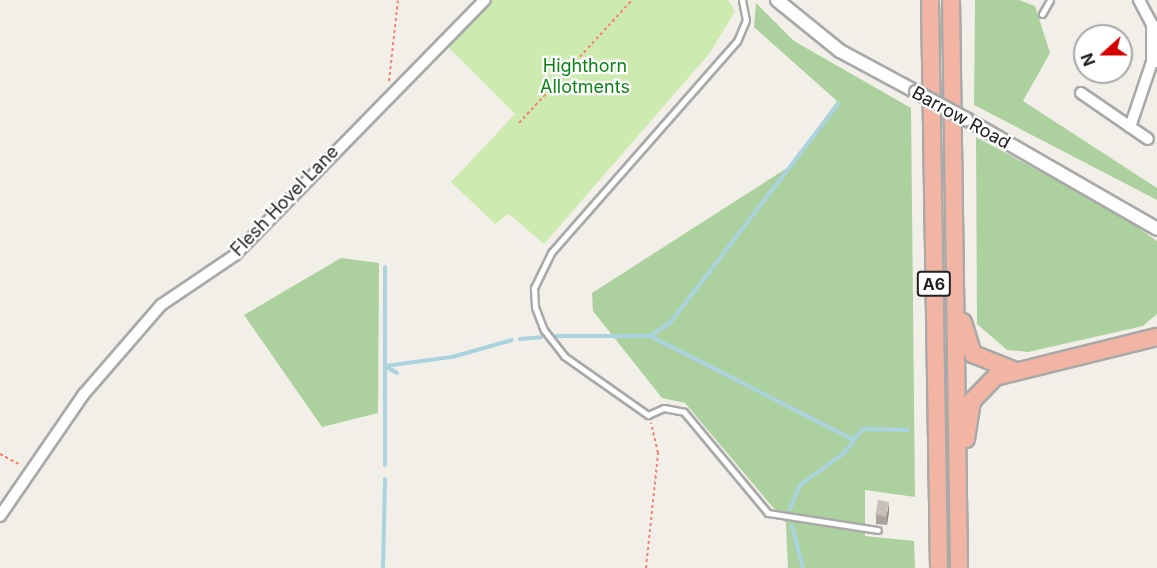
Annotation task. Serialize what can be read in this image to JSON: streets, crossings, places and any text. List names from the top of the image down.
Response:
{
  "streets": {
    "highway": ["A6"],
    "street": ["Barrow Road", "Flesh Hovel Lane"]
  },
  "parks": ["Highthorn Allotments"],
  "north": "left"
}
